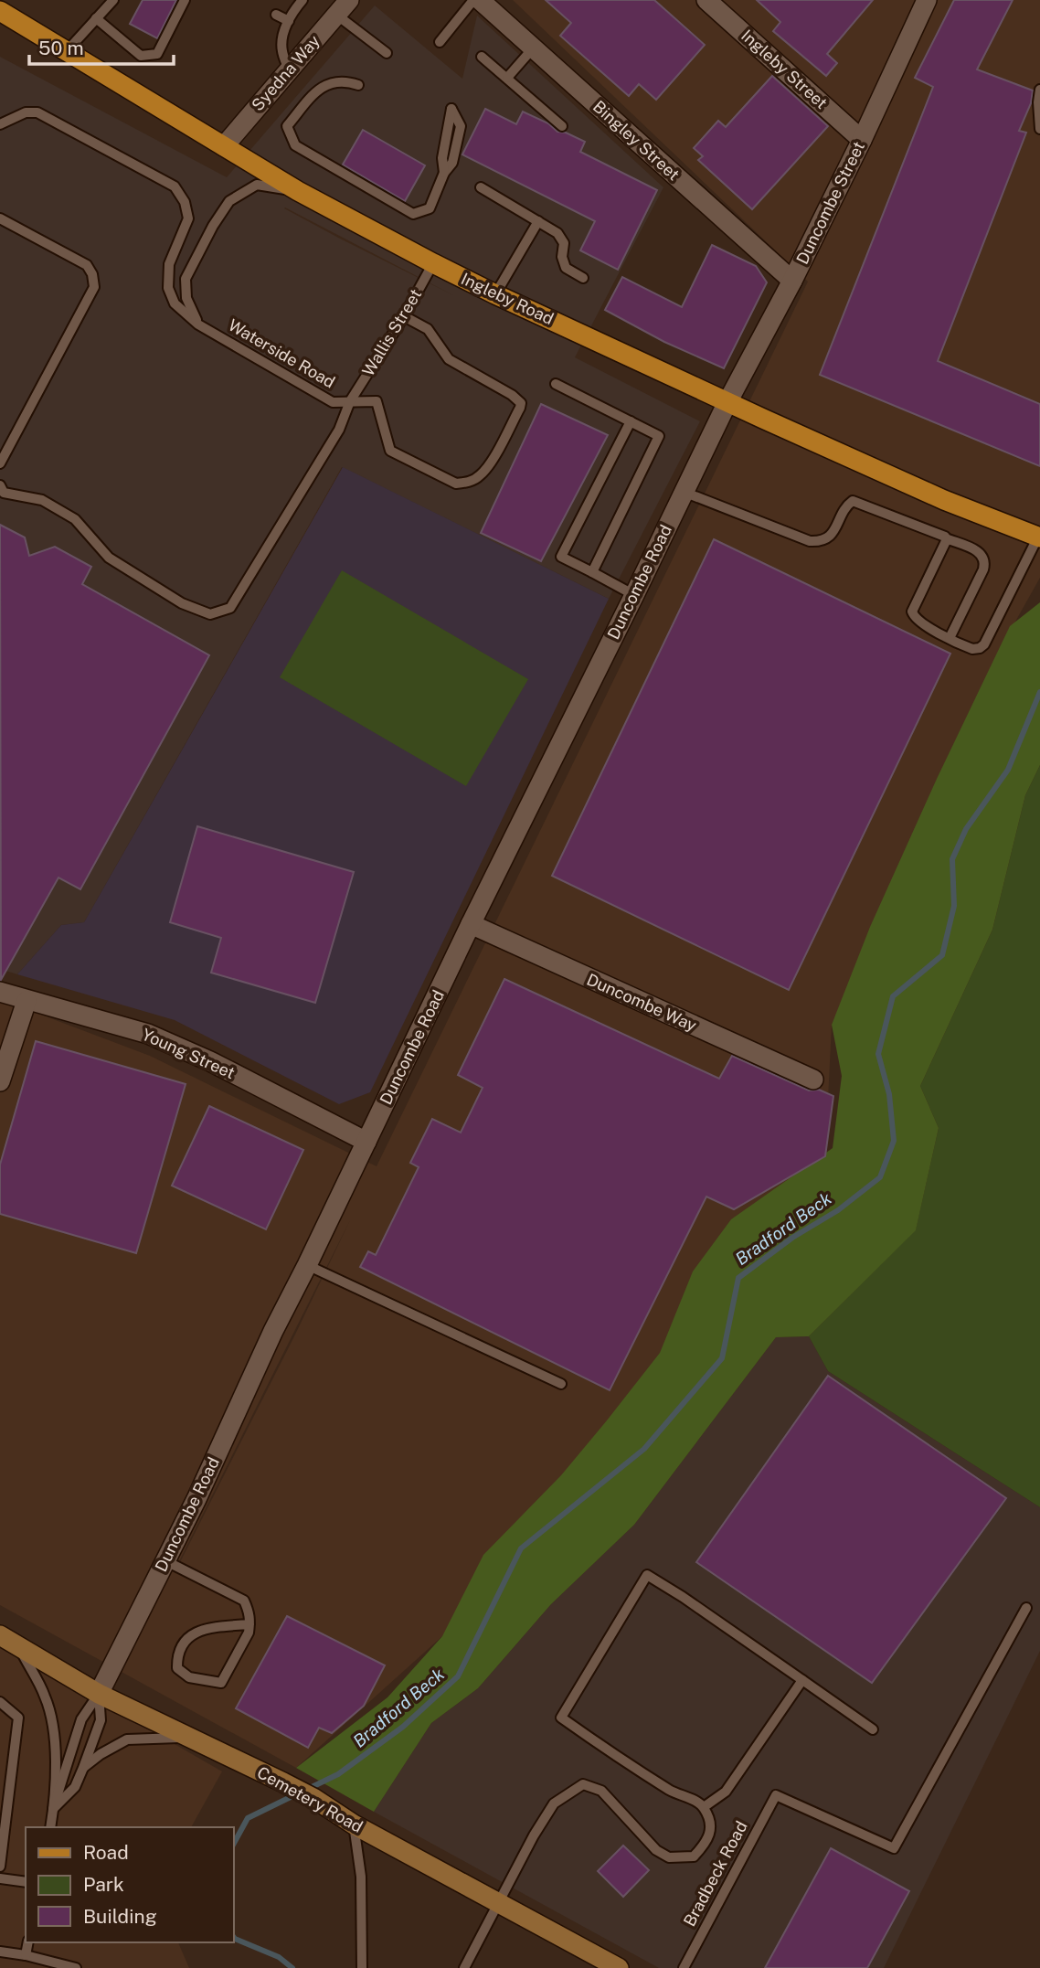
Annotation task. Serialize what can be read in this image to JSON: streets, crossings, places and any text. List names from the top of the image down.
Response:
{
  "streets": {
    "main road": ["Ingleby Road"],
    "street": [
      "Ingleby Street",
      "Syedna Way",
      "Bingley Street",
      "Duncombe Street",
      "Duncombe Road",
      "Duncombe Way",
      "Young Street",
      "Cemetery Road"
    ],
    "lane": ["Wallis Street", "Waterside Road", "Bradbeck Road"]
  },
  "crossings": [
    ["Ingleby Street", "Duncombe Street"],
    ["Syedna Way", "Ingleby Road"],
    ["Bingley Street", "Duncombe Street"],
    ["Duncombe Street", "Ingleby Road"],
    ["Duncombe Street", "Duncombe Road"],
    ["Ingleby Road", "Wallis Street"],
    ["Ingleby Road", "Duncombe Road"],
    ["Wallis Street", "Waterside Road"],
    ["Duncombe Road", "Duncombe Way"],
    ["Duncombe Road", "Young Street"],
    ["Duncombe Road", "Cemetery Road"]
  ],
  "water": ["Bradford Beck"],
  "legend": ["Road", "Park", "Building"],
  "scale_bar": "50 m"
}
